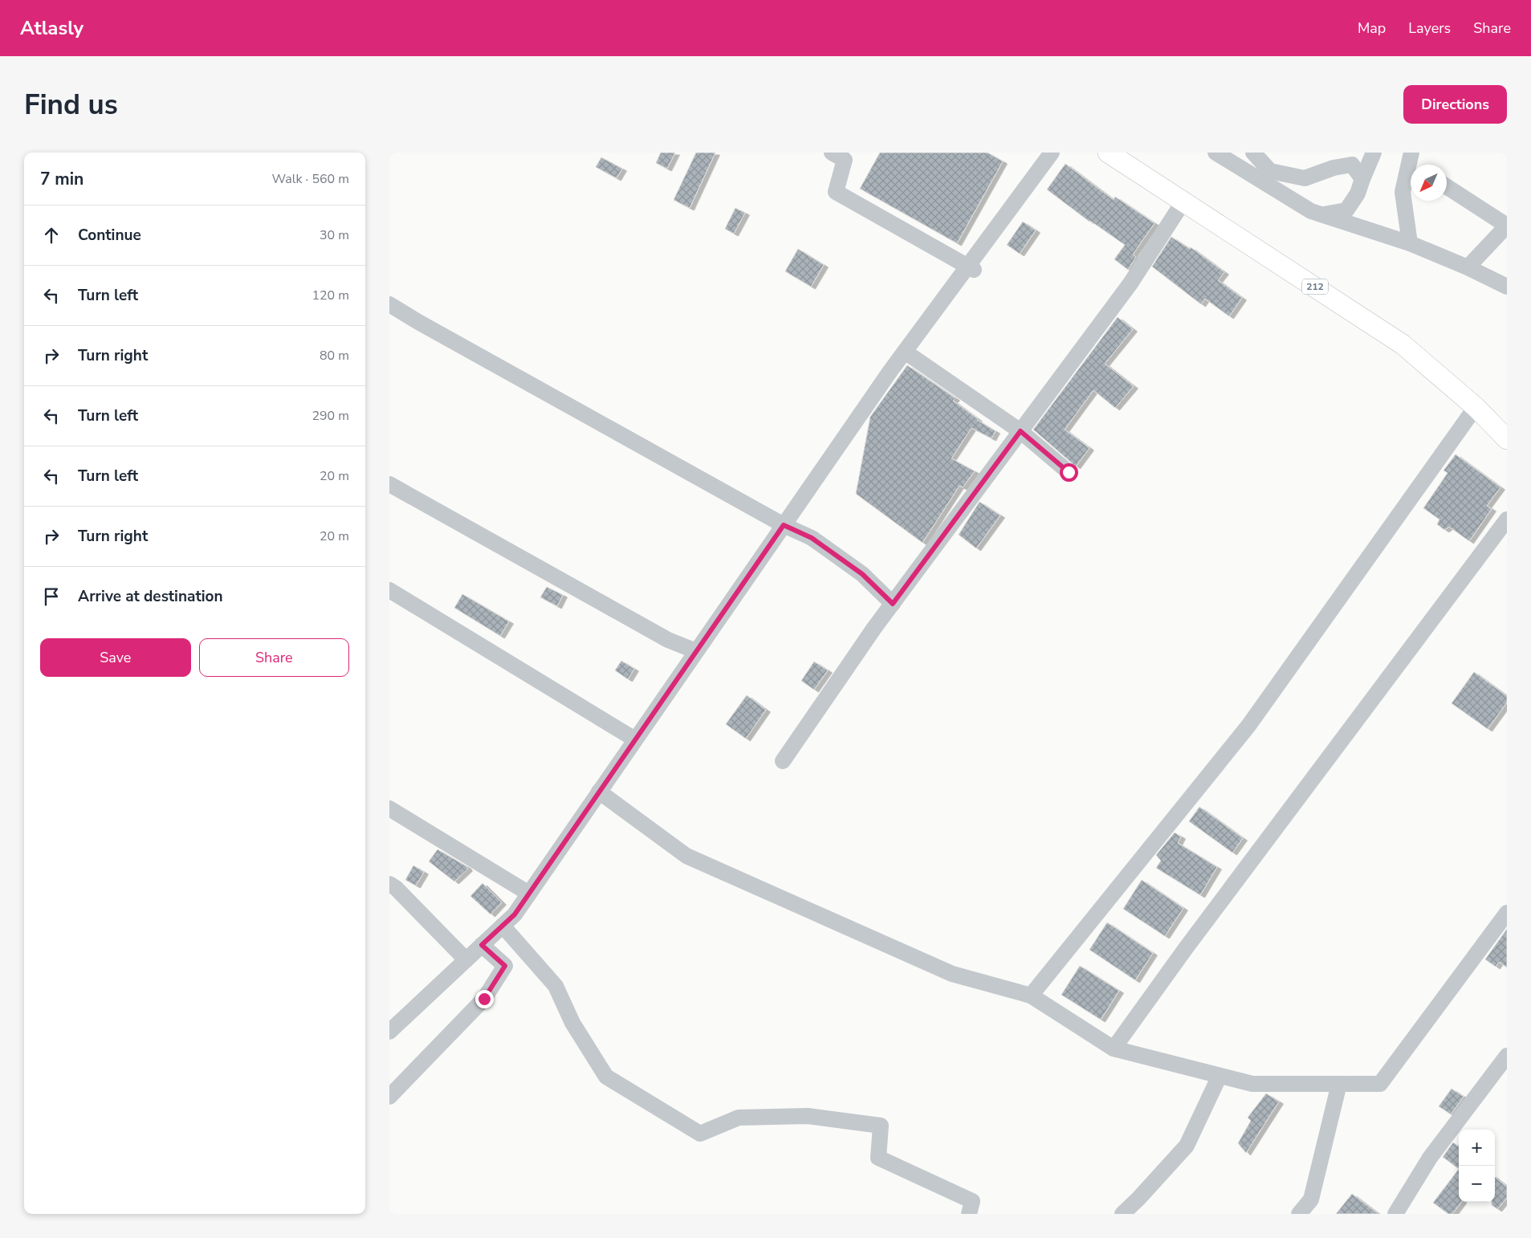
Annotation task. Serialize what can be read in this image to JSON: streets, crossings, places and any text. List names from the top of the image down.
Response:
{
  "streets": {
    "main road": ["212"]
  },
  "north": "bottom left",
  "page": {
    "header": "Atlasly",
    "nav": ["Map", "Layers", "Share"],
    "buttons": [
      "Directions",
      ["Save", "Share"]
    ],
    "title": "Find us",
    "heading": ["7 min", "Walk · 560 m"],
    "list": [
      ["Continue", "30 m"],
      ["Turn left", "120 m"],
      ["Turn right", "80 m"],
      ["Turn left", "290 m"],
      ["Turn left", "20 m"],
      ["Turn right", "20 m"],
      "Arrive at destination"
    ],
    "map_buttons": ["+", "−"]
  }
}
